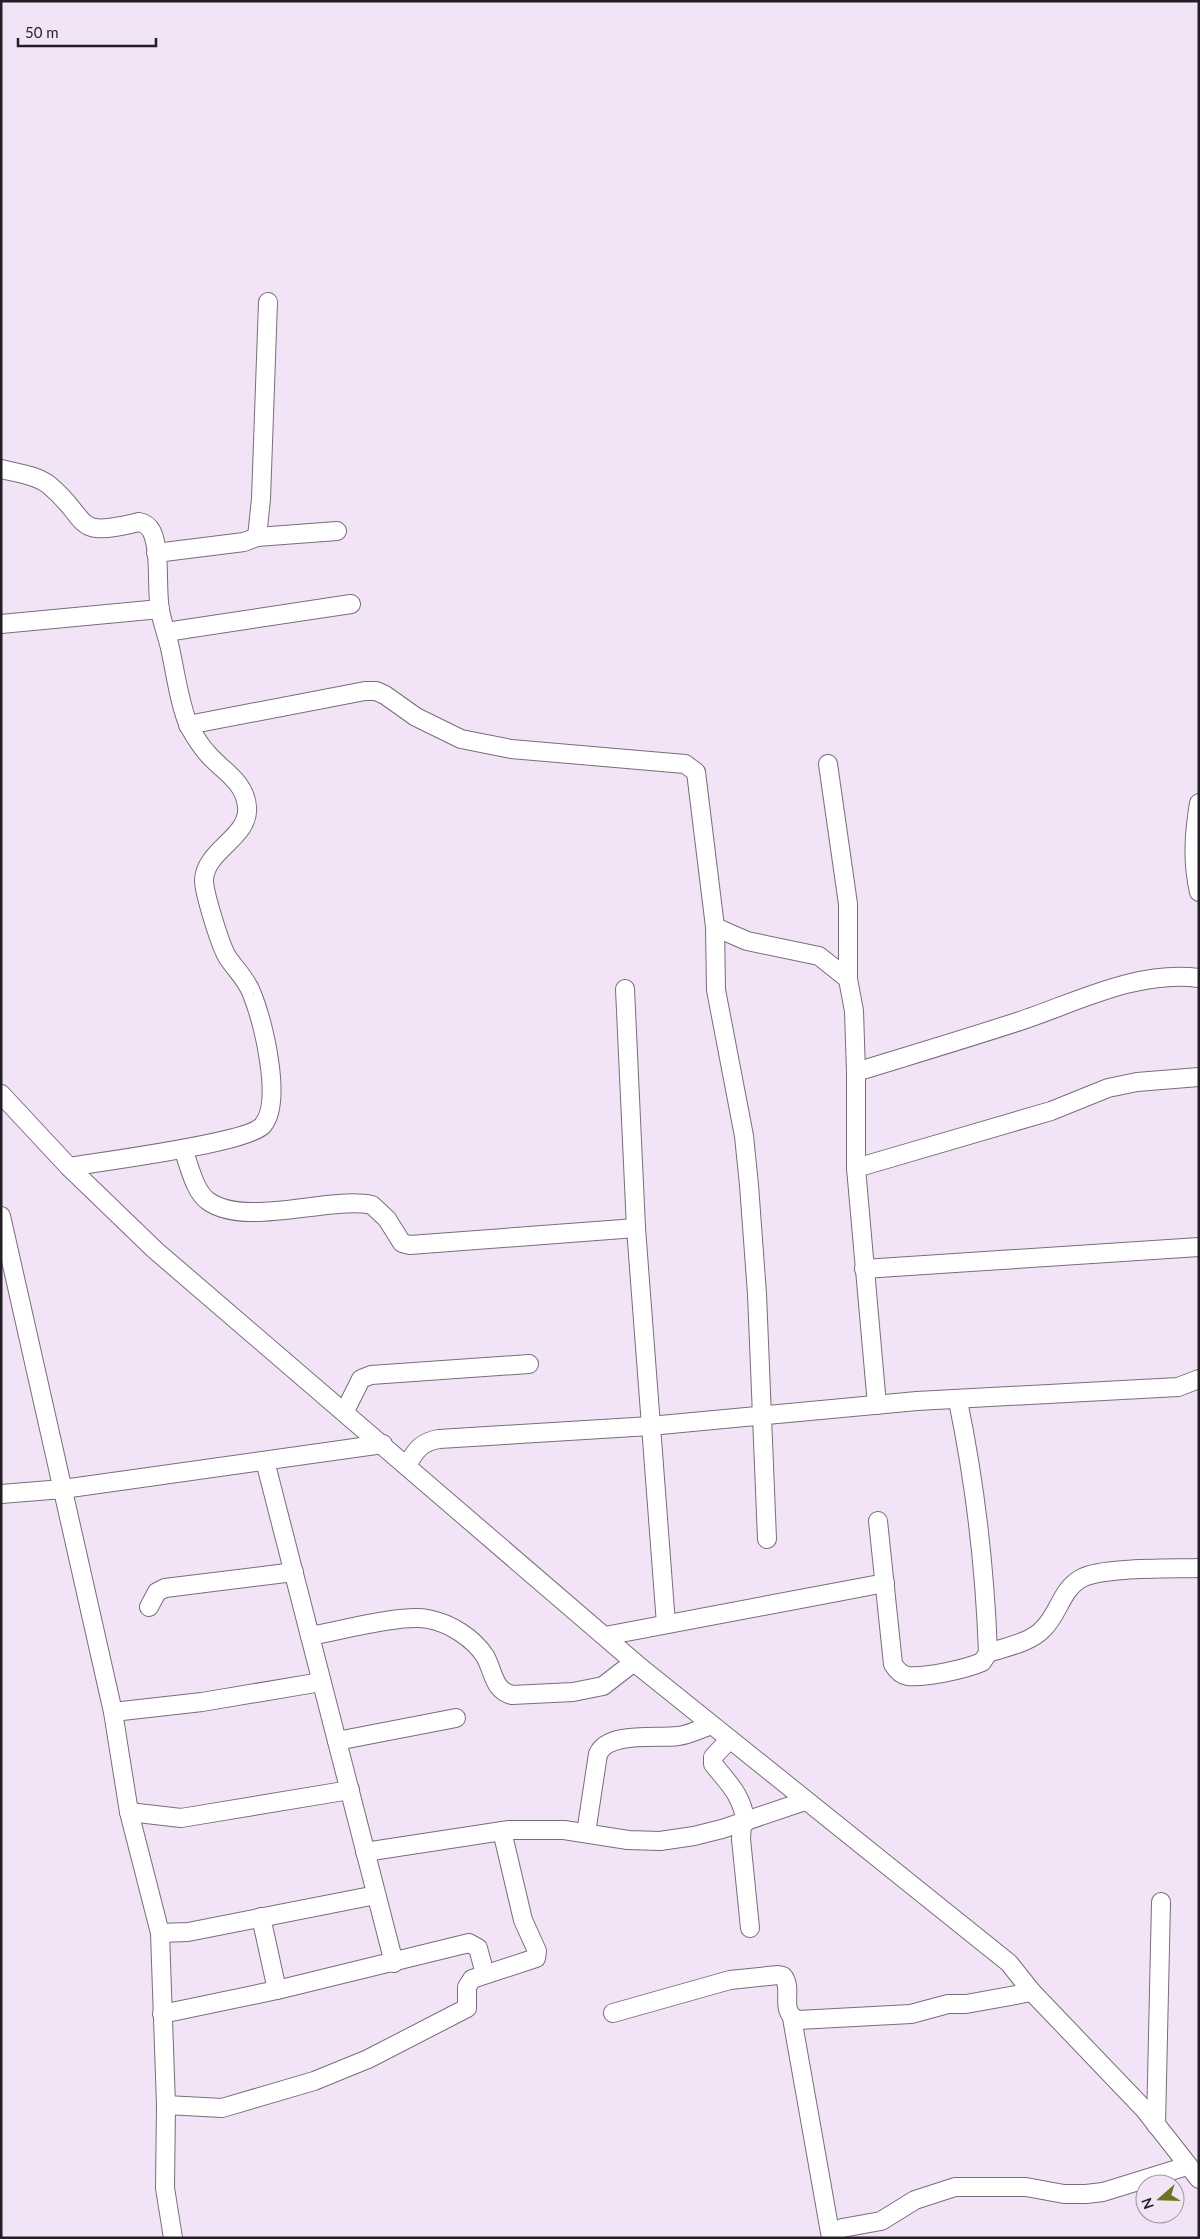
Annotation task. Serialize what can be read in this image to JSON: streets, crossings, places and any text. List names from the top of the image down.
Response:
{
  "scale_bar": "50 m",
  "north": "left"
}
